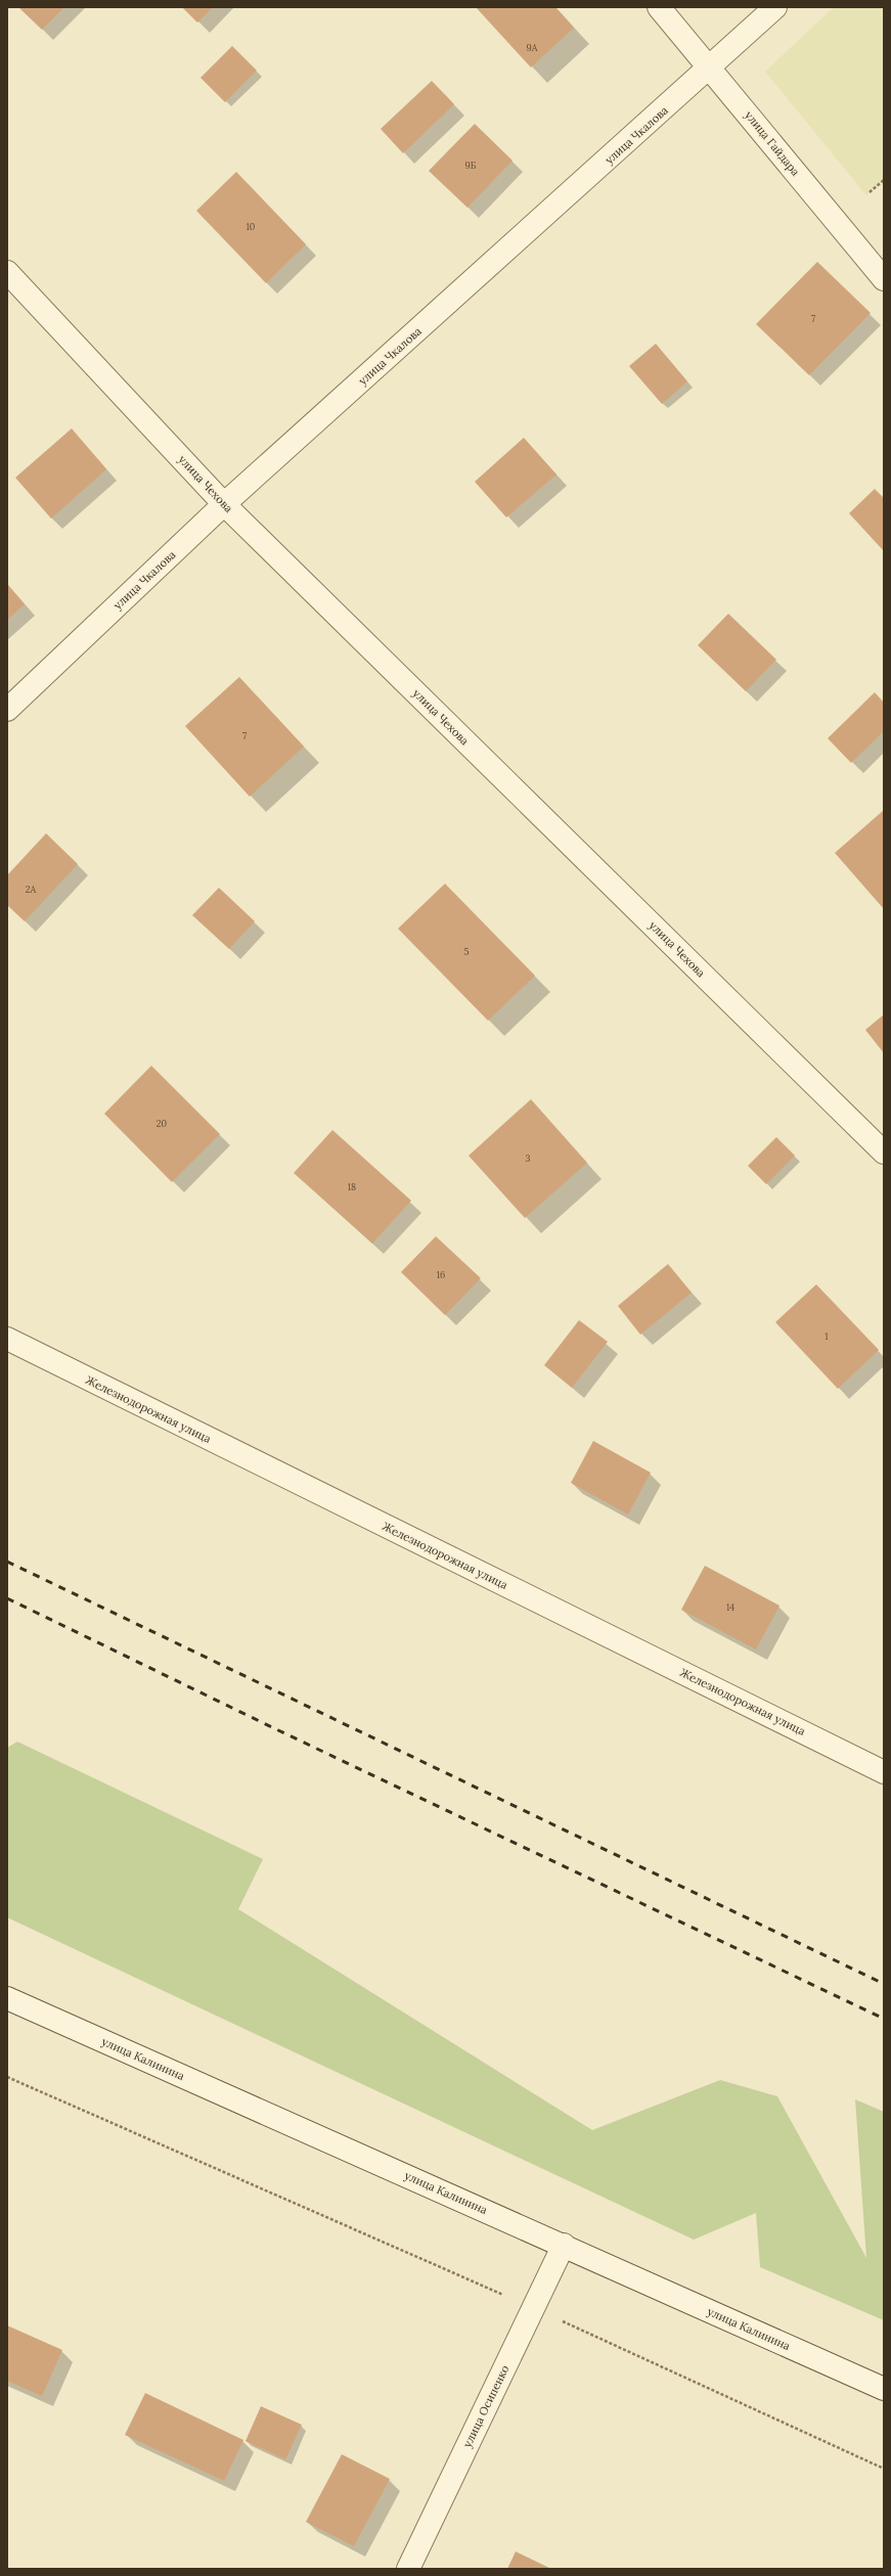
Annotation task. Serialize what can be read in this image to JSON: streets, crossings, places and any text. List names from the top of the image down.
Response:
{
  "streets": {
    "street": [
      "улица Чкалова",
      "улица Гайдара",
      "улица Чехова",
      "Железнодорожная улица",
      "улица Калинина",
      "улица Осипенко"
    ]
  },
  "crossings": [
    ["улица Чкалова", "улица Гайдара"],
    ["улица Чкалова", "улица Чехова"],
    ["улица Калинина", "улица Осипенко"]
  ],
  "house_numbers": [
    "9А",
    "9Б",
    "10",
    "7",
    "7",
    "2А",
    "5",
    "20",
    "3",
    "18",
    "16",
    "1",
    "14"
  ]
}
